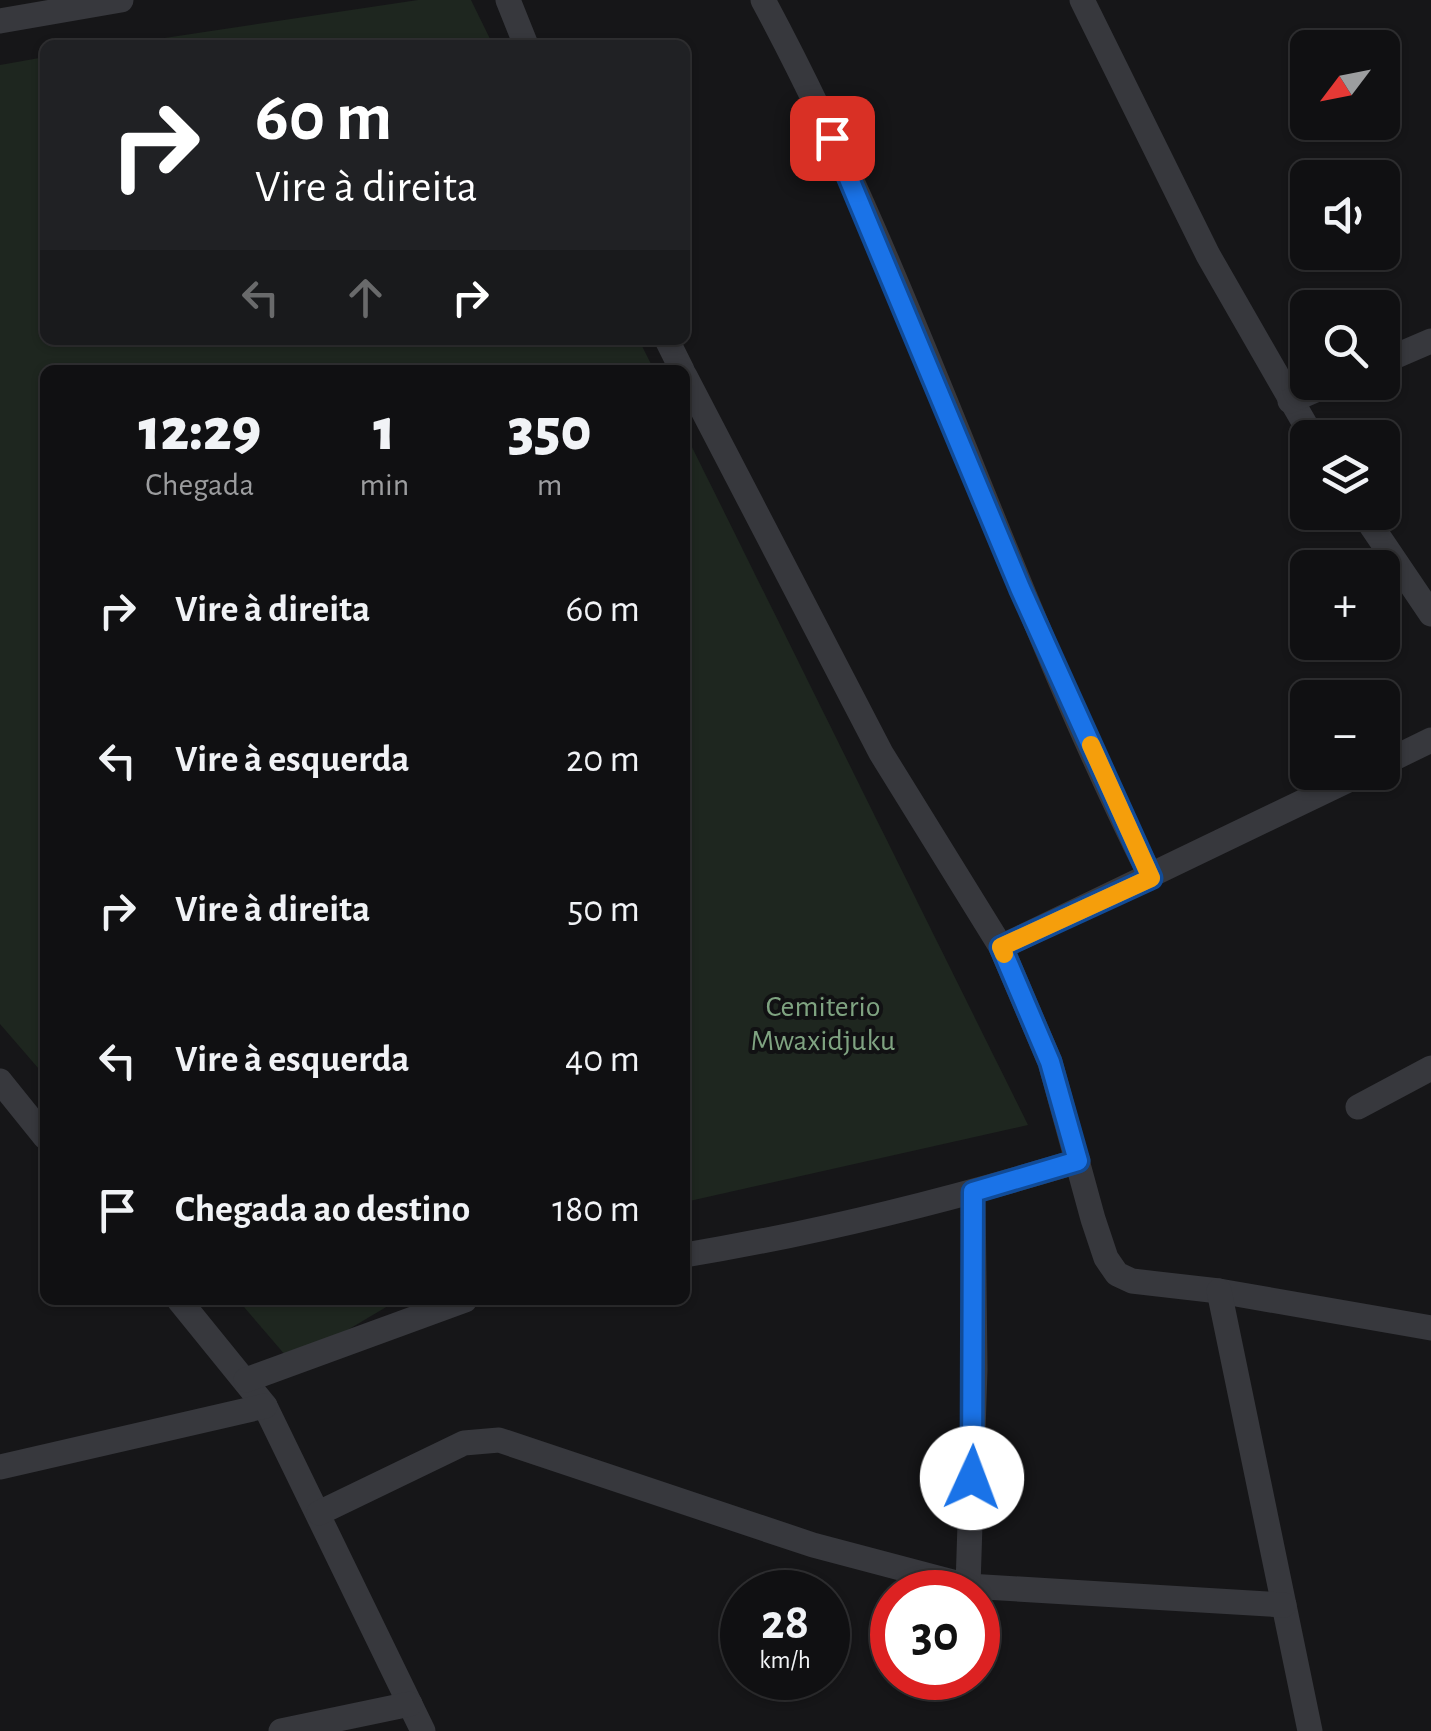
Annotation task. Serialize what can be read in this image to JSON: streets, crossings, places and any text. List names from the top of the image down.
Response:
{
  "parks": ["Cemiterio Mwaxidjuku"],
  "north": "bottom left",
  "page": {
    "map_buttons": ["+", "−"],
    "turn": ["60 m", "Vire à direita"],
    "eta": [
      "12:29",
      "Chegada",
      "1",
      "min",
      "350",
      "m"
    ],
    "list": [
      {
        "name": "Vire à direita",
        "value": "60 m"
      },
      {
        "name": "Vire à esquerda",
        "value": "20 m"
      },
      {
        "name": "Vire à direita",
        "value": "50 m"
      },
      {
        "name": "Vire à esquerda",
        "value": "40 m"
      },
      {
        "name": "Chegada ao destino",
        "value": "180 m"
      }
    ],
    "speed": "28 km/h",
    "limit": "30"
  }
}
